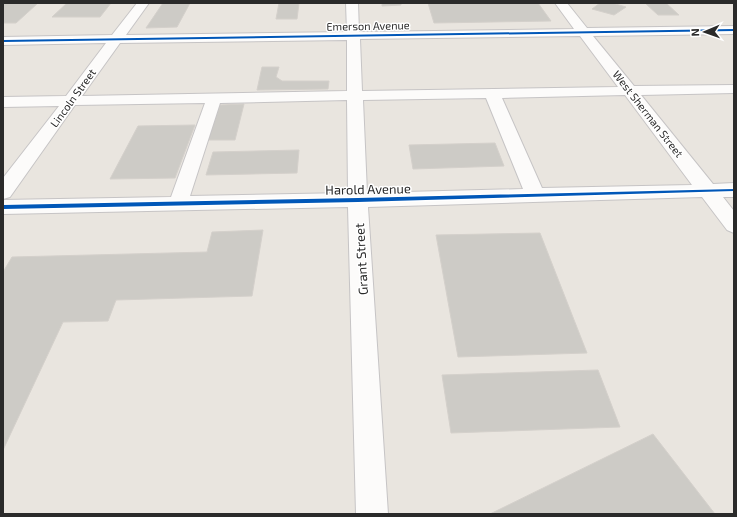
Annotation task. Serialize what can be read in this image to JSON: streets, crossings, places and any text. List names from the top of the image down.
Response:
{
  "streets": {
    "street": [
      "Emerson Avenue",
      "Lincoln Street",
      "West Sherman Street",
      "Harold Avenue",
      "Grant Street"
    ]
  },
  "crossings": [
    ["Emerson Avenue", "Lincoln Street"],
    ["Emerson Avenue", "West Sherman Street"],
    ["Emerson Avenue", "Grant Street"],
    ["West Sherman Street", "Harold Avenue"],
    ["Harold Avenue", "Grant Street"]
  ],
  "north": "left"
}
